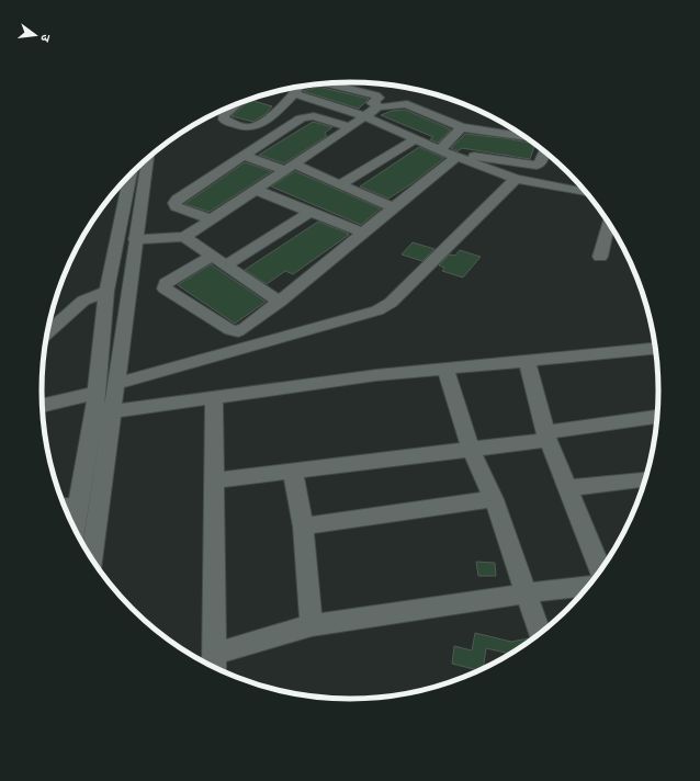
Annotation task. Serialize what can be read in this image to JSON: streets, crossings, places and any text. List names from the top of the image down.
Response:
{
  "north": "right"
}
